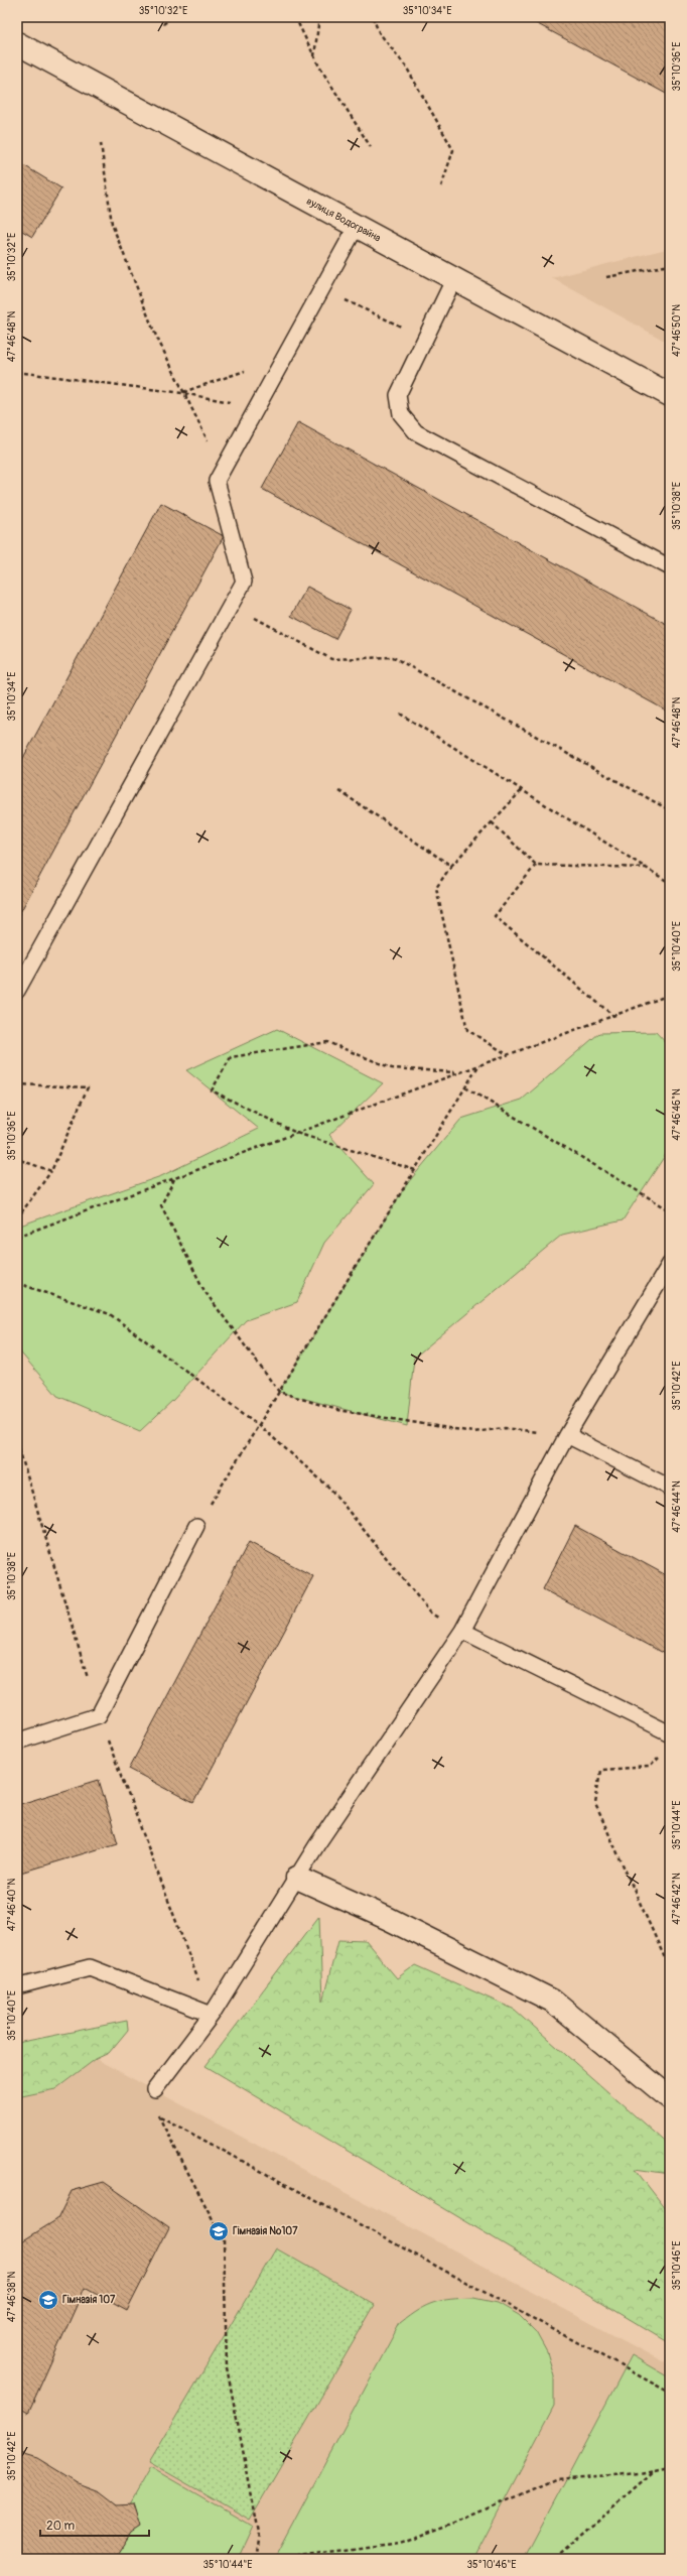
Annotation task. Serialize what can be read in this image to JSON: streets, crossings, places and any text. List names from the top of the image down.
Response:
{
  "streets": {
    "street": ["вулиця Водограйна"]
  },
  "places": {
    "school or university": ["Гімназія №107", "Гімназія 107"]
  },
  "scale_bar": "20 m",
  "coordinates": [
    "35°10'32\"E",
    "35°10'34\"E",
    "35°10'36\"E",
    "47°46'50\"N",
    "47°46'48\"N",
    "35°10'38\"E",
    "35°10'40\"E",
    "47°46'46\"N",
    "35°10'42\"E",
    "47°46'44\"N",
    "35°10'44\"E",
    "47°46'42\"N",
    "47°46'40\"N",
    "35°10'46\"E",
    "47°46'38\"N"
  ]
}
